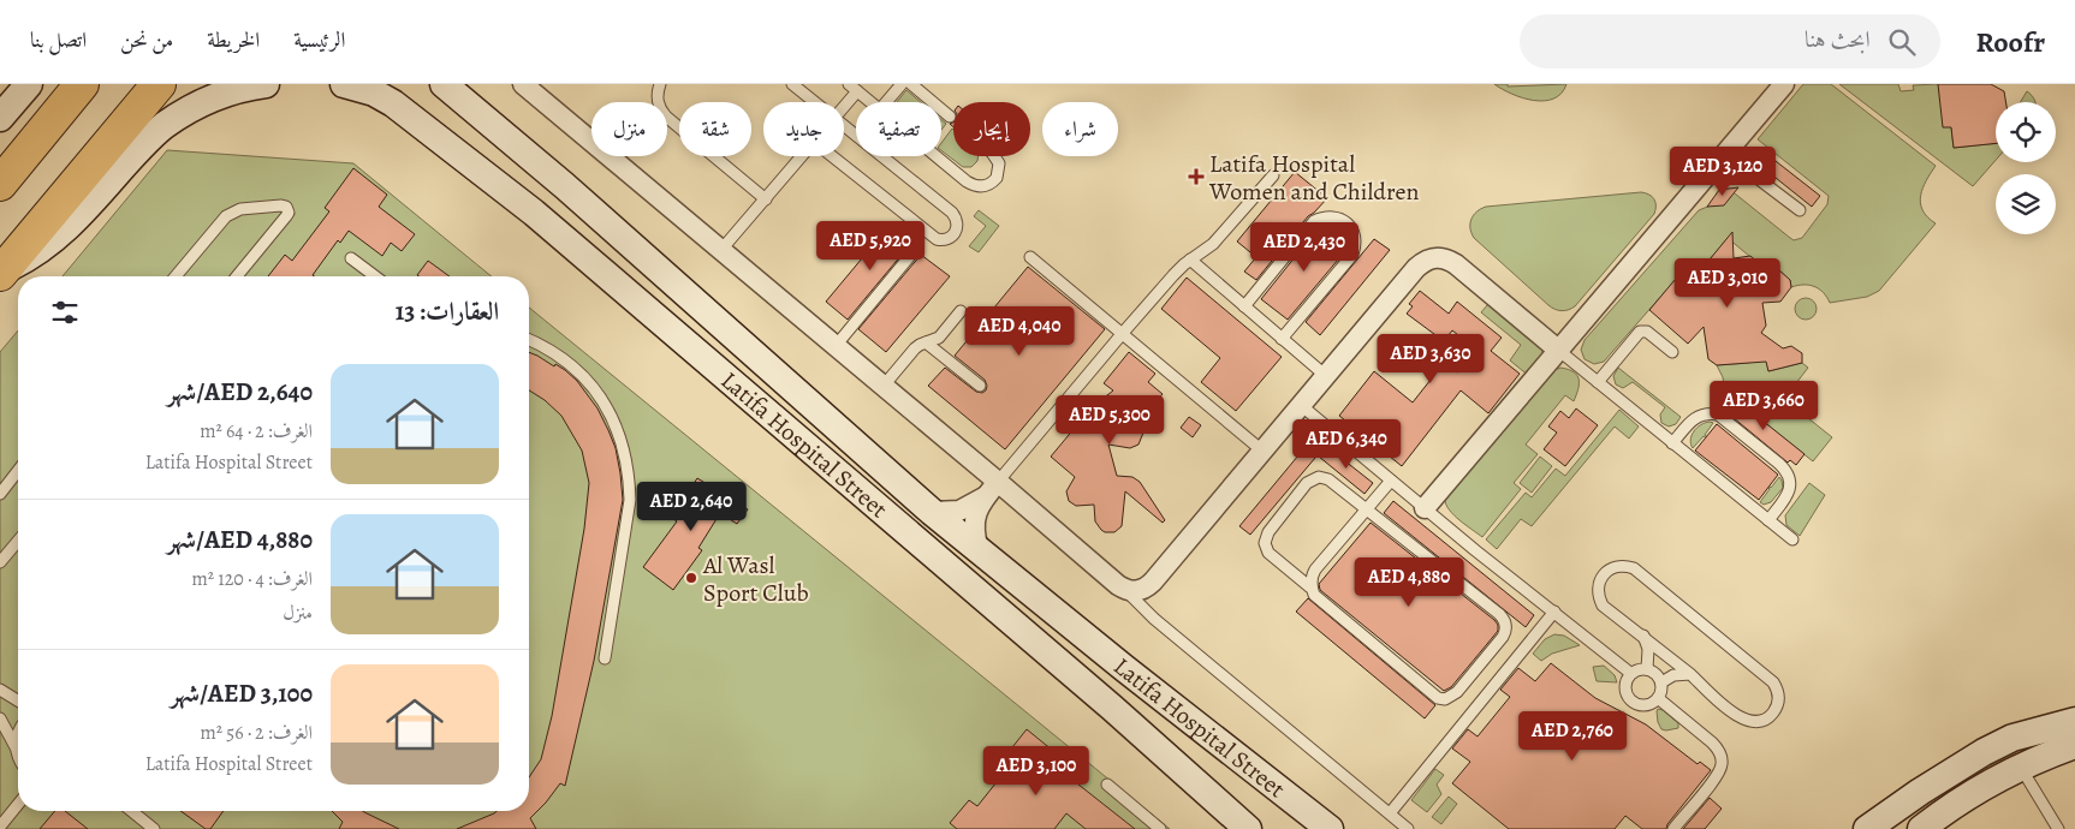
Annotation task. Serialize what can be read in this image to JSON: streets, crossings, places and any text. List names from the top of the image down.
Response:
{
  "streets": {
    "main road": ["Latifa Hospital Street"]
  },
  "places": {
    "health": ["Latifa Hospital Women and Children"],
    "other": ["Al Wasl Sport Club"]
  },
  "page": {
    "header": "Roofr",
    "search": "ابحث هنا",
    "nav": [
      "الرئيسية",
      "الخريطة",
      "من نحن",
      "اتصل بنا"
    ],
    "chip": [
      "شراء",
      "إيجار",
      "تصفية",
      "جديد",
      "شقة",
      "منزل"
    ],
    "price": [
      "AED 3,120",
      "AED 5,920",
      "AED 2,430",
      "AED 3,010",
      "AED 4,040",
      "AED 3,630",
      "AED 3,660",
      "AED 5,300",
      "AED 6,340",
      "AED 2,640",
      "AED 4,880",
      "AED 2,760",
      "AED 3,100"
    ],
    "heading": "العقارات: 13",
    "list": [
      {
        "name": "AED 2,640/شهر",
        "note": "الغرف: 2 · 64 m² · Latifa Hospital Street"
      },
      {
        "name": "AED 4,880/شهر",
        "note": "الغرف: 4 · 120 m² · منزل"
      },
      {
        "name": "AED 3,100/شهر",
        "note": "الغرف: 2 · 56 m² · Latifa Hospital Street"
      }
    ]
  }
}
